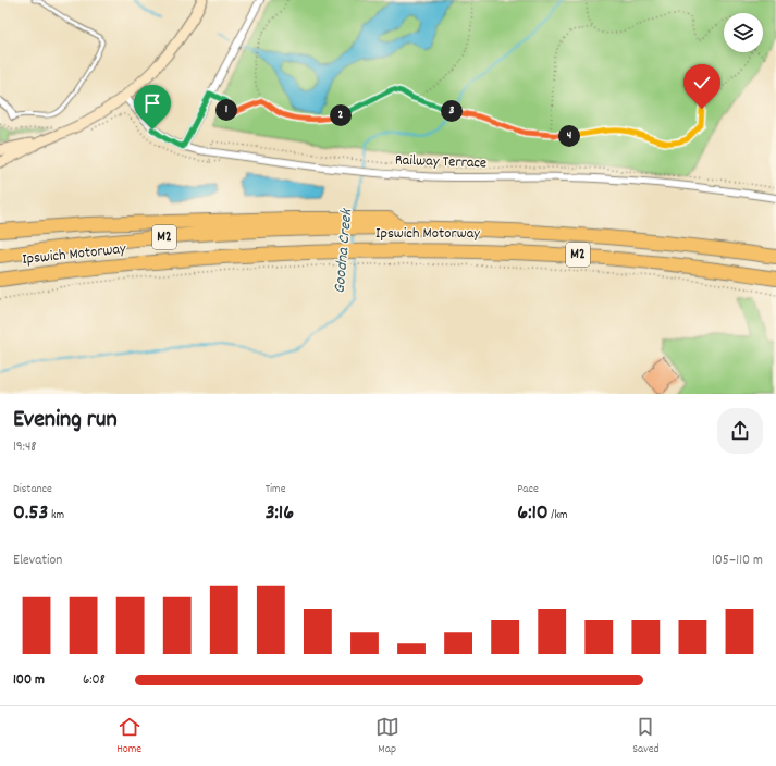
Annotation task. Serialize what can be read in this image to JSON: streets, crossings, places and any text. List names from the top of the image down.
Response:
{
  "streets": {
    "highway": ["Ipswich Motorway", "M2"],
    "street": ["Railway Terrace"]
  },
  "water": ["Goodna Creek"],
  "page": {
    "pins": [
      "1",
      "3",
      "2",
      "4"
    ],
    "heading": ["Evening run", "19:48"],
    "stats": [
      ["Distance", "0.53 km"],
      ["Time", "3:16"],
      ["Pace", "6:10 /km"]
    ],
    "chart": ["Elevation", "105–110 m"],
    "list": [
      {
        "name": "100 m",
        "note": "6:08"
      }
    ],
    "tabs": ["Home", "Map", "Saved"]
  }
}
